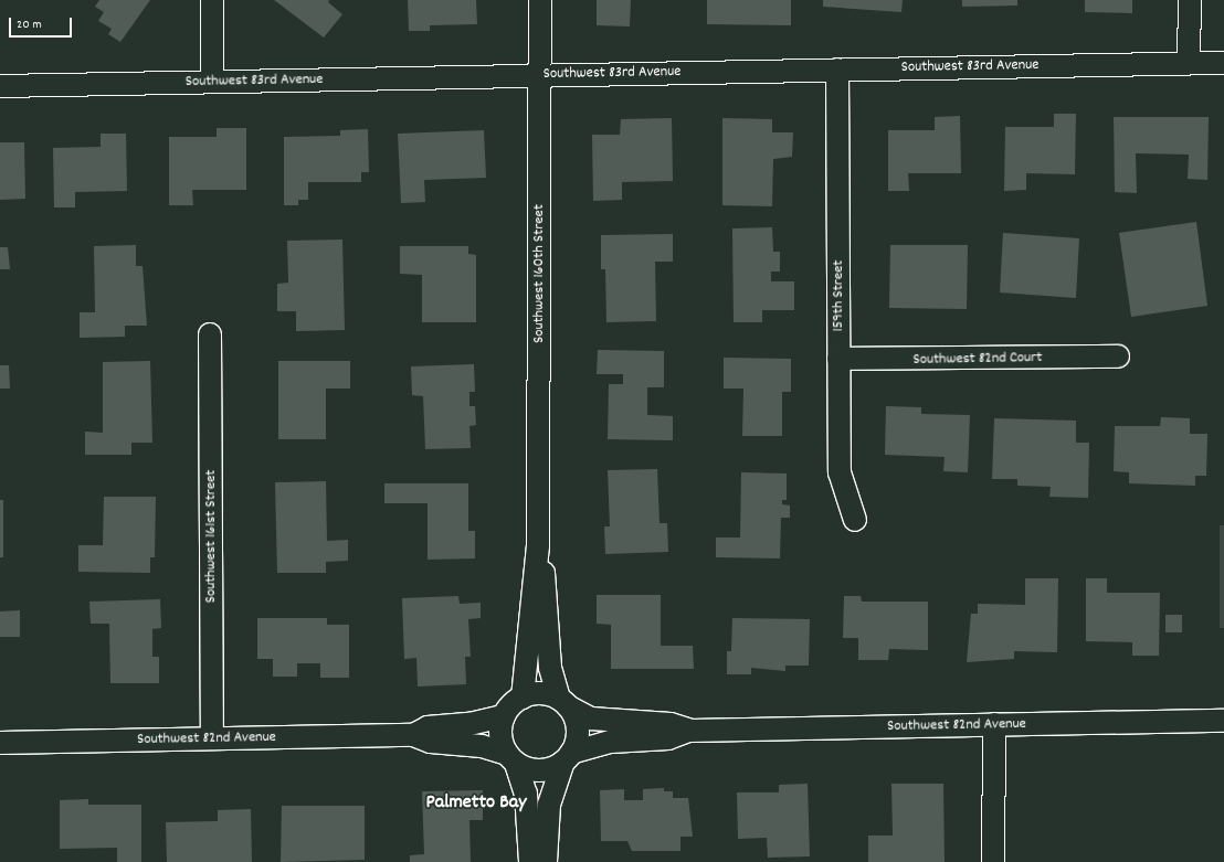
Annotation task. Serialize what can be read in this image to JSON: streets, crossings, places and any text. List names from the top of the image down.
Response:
{
  "streets": {
    "street": [
      "Southwest 83rd Avenue",
      "Southwest 160th Street",
      "159th Street",
      "Southwest 82nd Court",
      "Southwest 161st Street",
      "Southwest 82nd Avenue"
    ]
  },
  "crossings": [
    ["Southwest 83rd Avenue", "Southwest 160th Street"],
    ["Southwest 83rd Avenue", "159th Street"],
    ["Southwest 160th Street", "Southwest 82nd Avenue"],
    ["159th Street", "Southwest 82nd Court"],
    ["Southwest 161st Street", "Southwest 82nd Avenue"]
  ],
  "districts": ["Palmetto Bay"],
  "scale_bar": "20 m"
}
